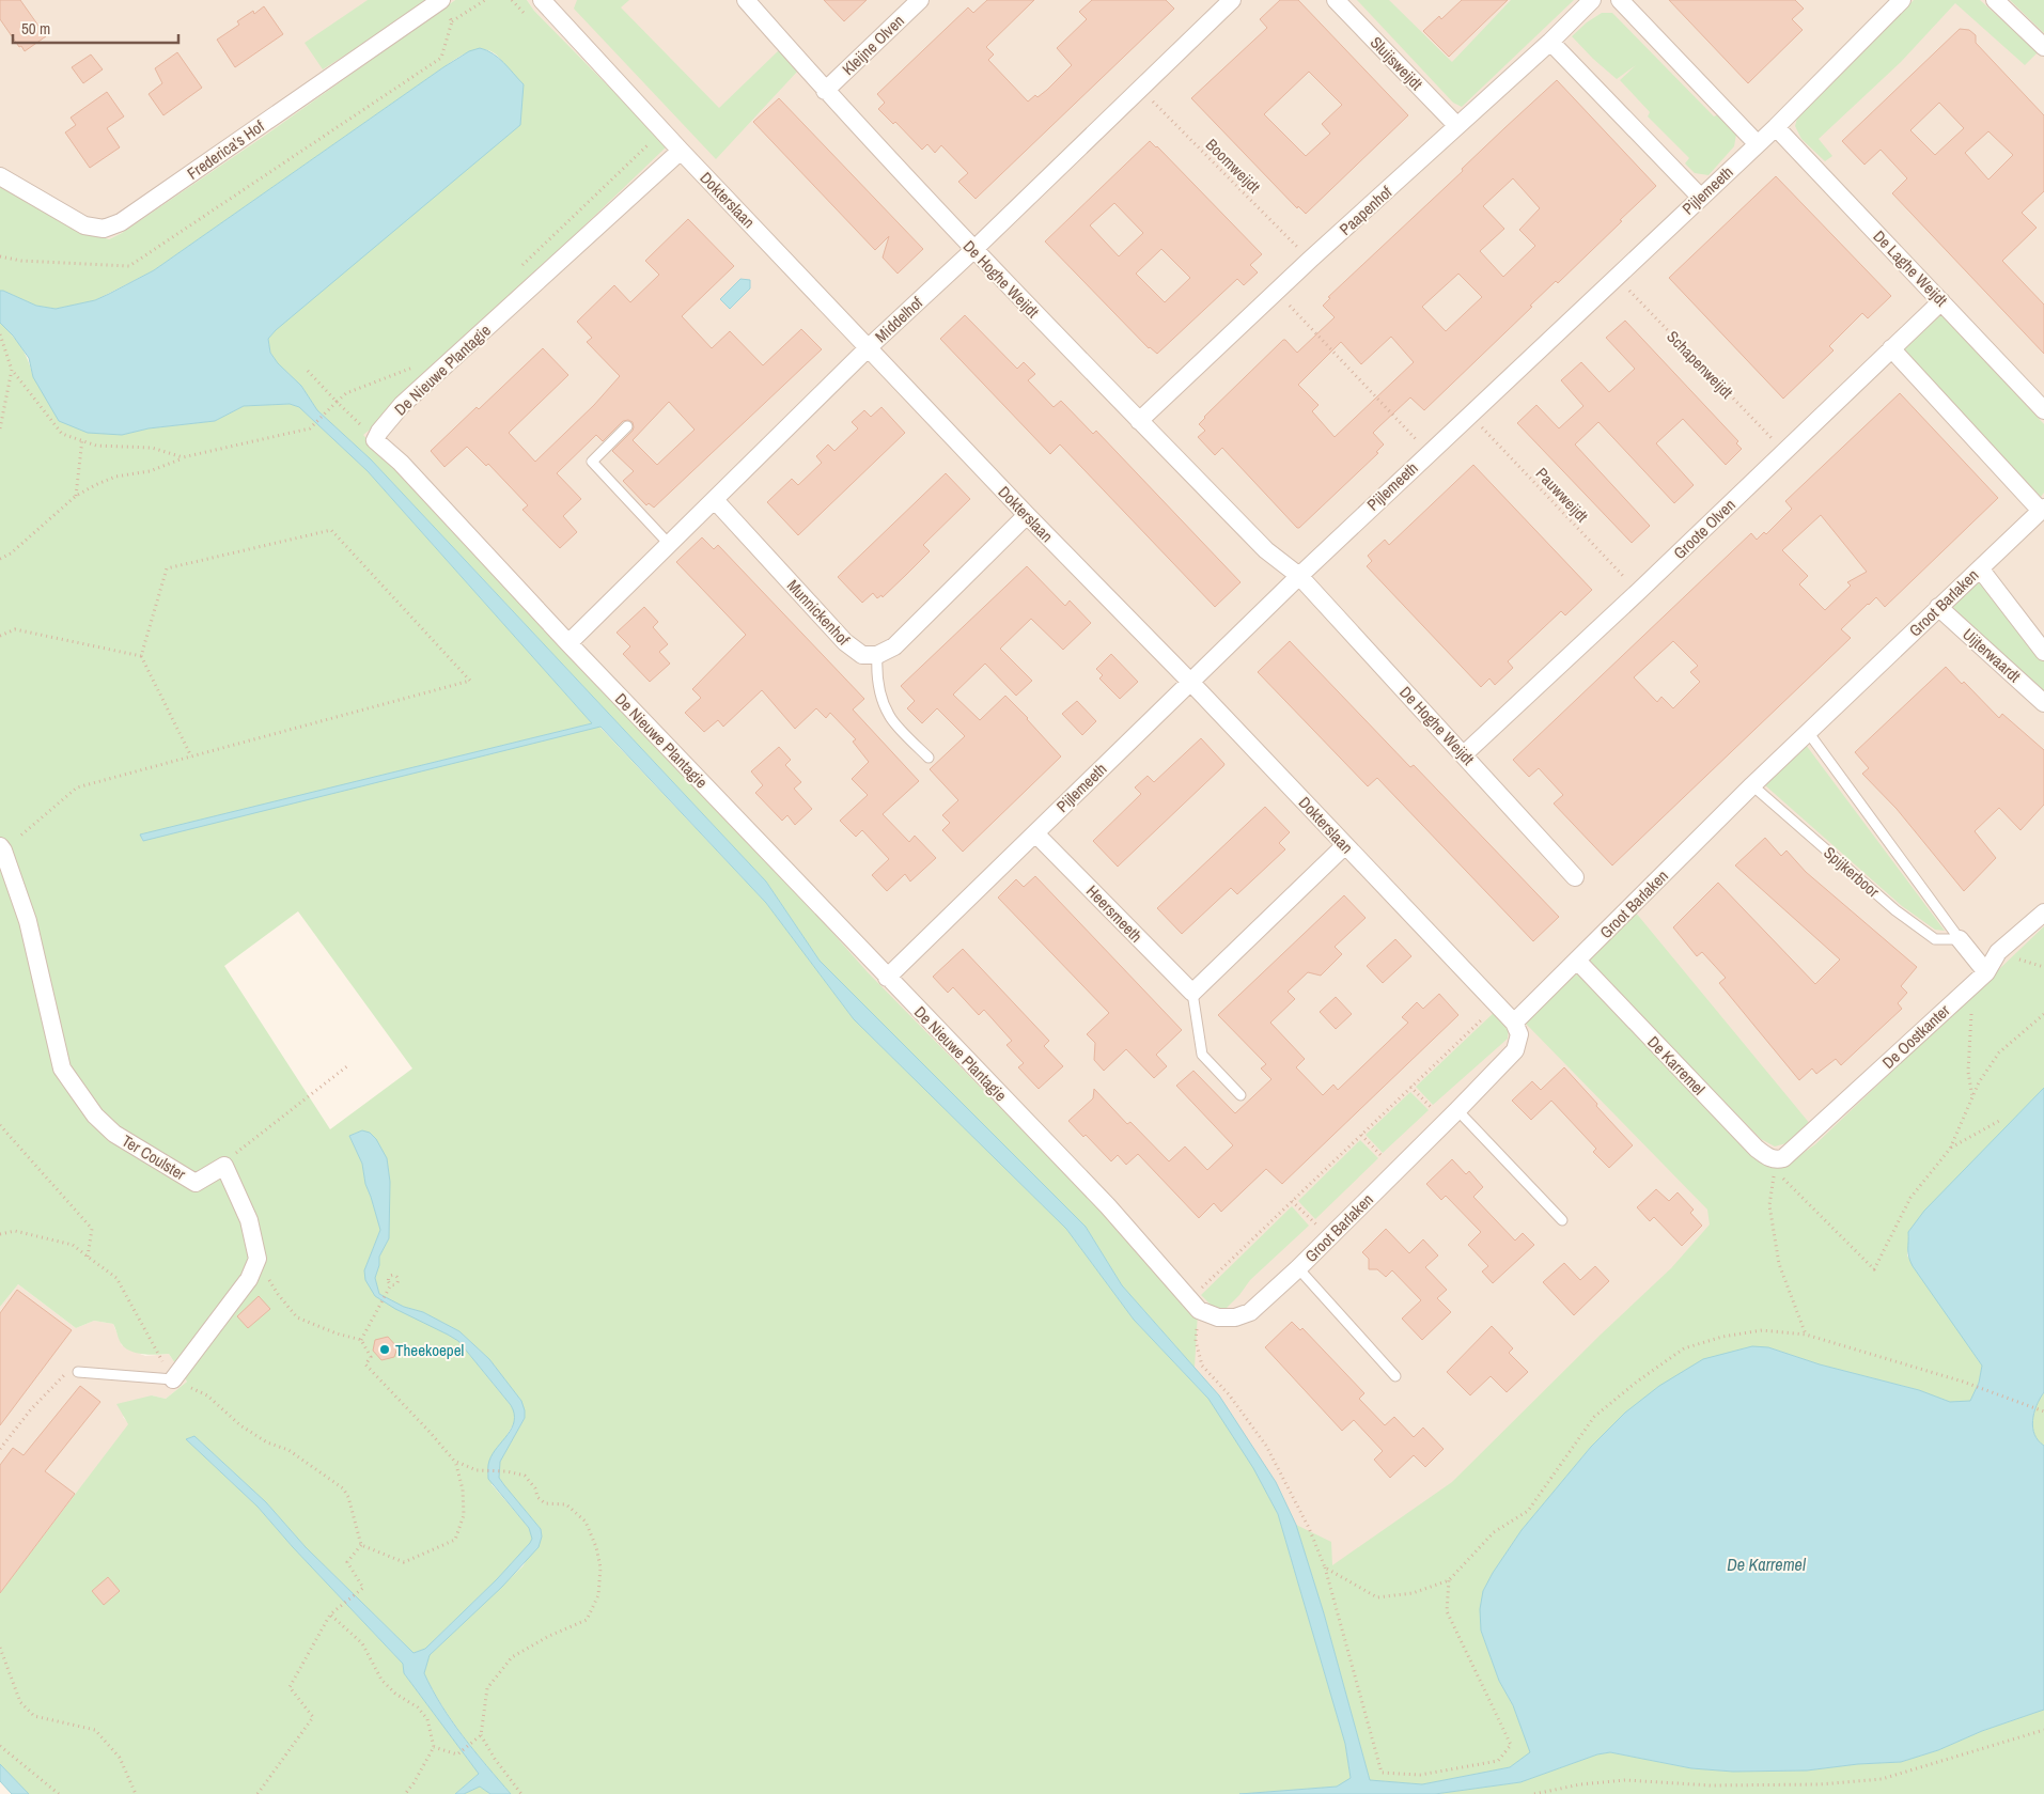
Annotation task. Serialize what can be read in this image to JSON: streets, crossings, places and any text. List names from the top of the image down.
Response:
{
  "streets": {
    "street": [
      "Kleijne Olven",
      "Sluijsweijdt",
      "Frederica's Hof",
      "Pijlemeeth",
      "Dokterslaan",
      "Paapenhof",
      "De Laghe Weijdt",
      "De Hoghe Weijdt",
      "Middelhof",
      "De Nieuwe Plantagie",
      "Groote Olven",
      "Groot Barlaken",
      "Munnickenhof",
      "Uijterwaardt",
      "Heersmeeth",
      "De Oostkanter",
      "De Karremel",
      "Ter Coulster"
    ],
    "lane": ["Spijkerboor"],
    "path": ["Boomweijdt", "Schapenweijdt", "Pauwweijdt"]
  },
  "crossings": [
    ["Kleijne Olven", "De Hoghe Weijdt"],
    ["Sluijsweijdt", "Paapenhof"],
    ["Boomweijdt", "Paapenhof"],
    ["Boomweijdt", "Middelhof"],
    ["Pijlemeeth", "Dokterslaan"],
    ["Pijlemeeth", "De Laghe Weijdt"],
    ["Pijlemeeth", "De Hoghe Weijdt"],
    ["Pijlemeeth", "Schapenweijdt"],
    ["Pijlemeeth", "De Nieuwe Plantagie"],
    ["Pijlemeeth", "Pauwweijdt"],
    ["Pijlemeeth", "Heersmeeth"],
    ["Dokterslaan", "Middelhof"],
    ["Dokterslaan", "De Nieuwe Plantagie"],
    ["Dokterslaan", "Groot Barlaken"],
    ["Paapenhof", "De Hoghe Weijdt"],
    ["De Laghe Weijdt", "Groote Olven"],
    ["De Hoghe Weijdt", "Middelhof"],
    ["De Hoghe Weijdt", "Groote Olven"],
    ["Middelhof", "De Nieuwe Plantagie"],
    ["Middelhof", "Munnickenhof"],
    ["Schapenweijdt", "Groote Olven"],
    ["De Nieuwe Plantagie", "Groot Barlaken"],
    ["Pauwweijdt", "Groote Olven"],
    ["Groot Barlaken", "Uijterwaardt"],
    ["Groot Barlaken", "Spijkerboor"],
    ["Groot Barlaken", "De Karremel"],
    ["De Oostkanter", "De Karremel"]
  ],
  "water": ["De Karremel"],
  "places": ["Theekoepel"],
  "scale_bar": "50 m"
}
